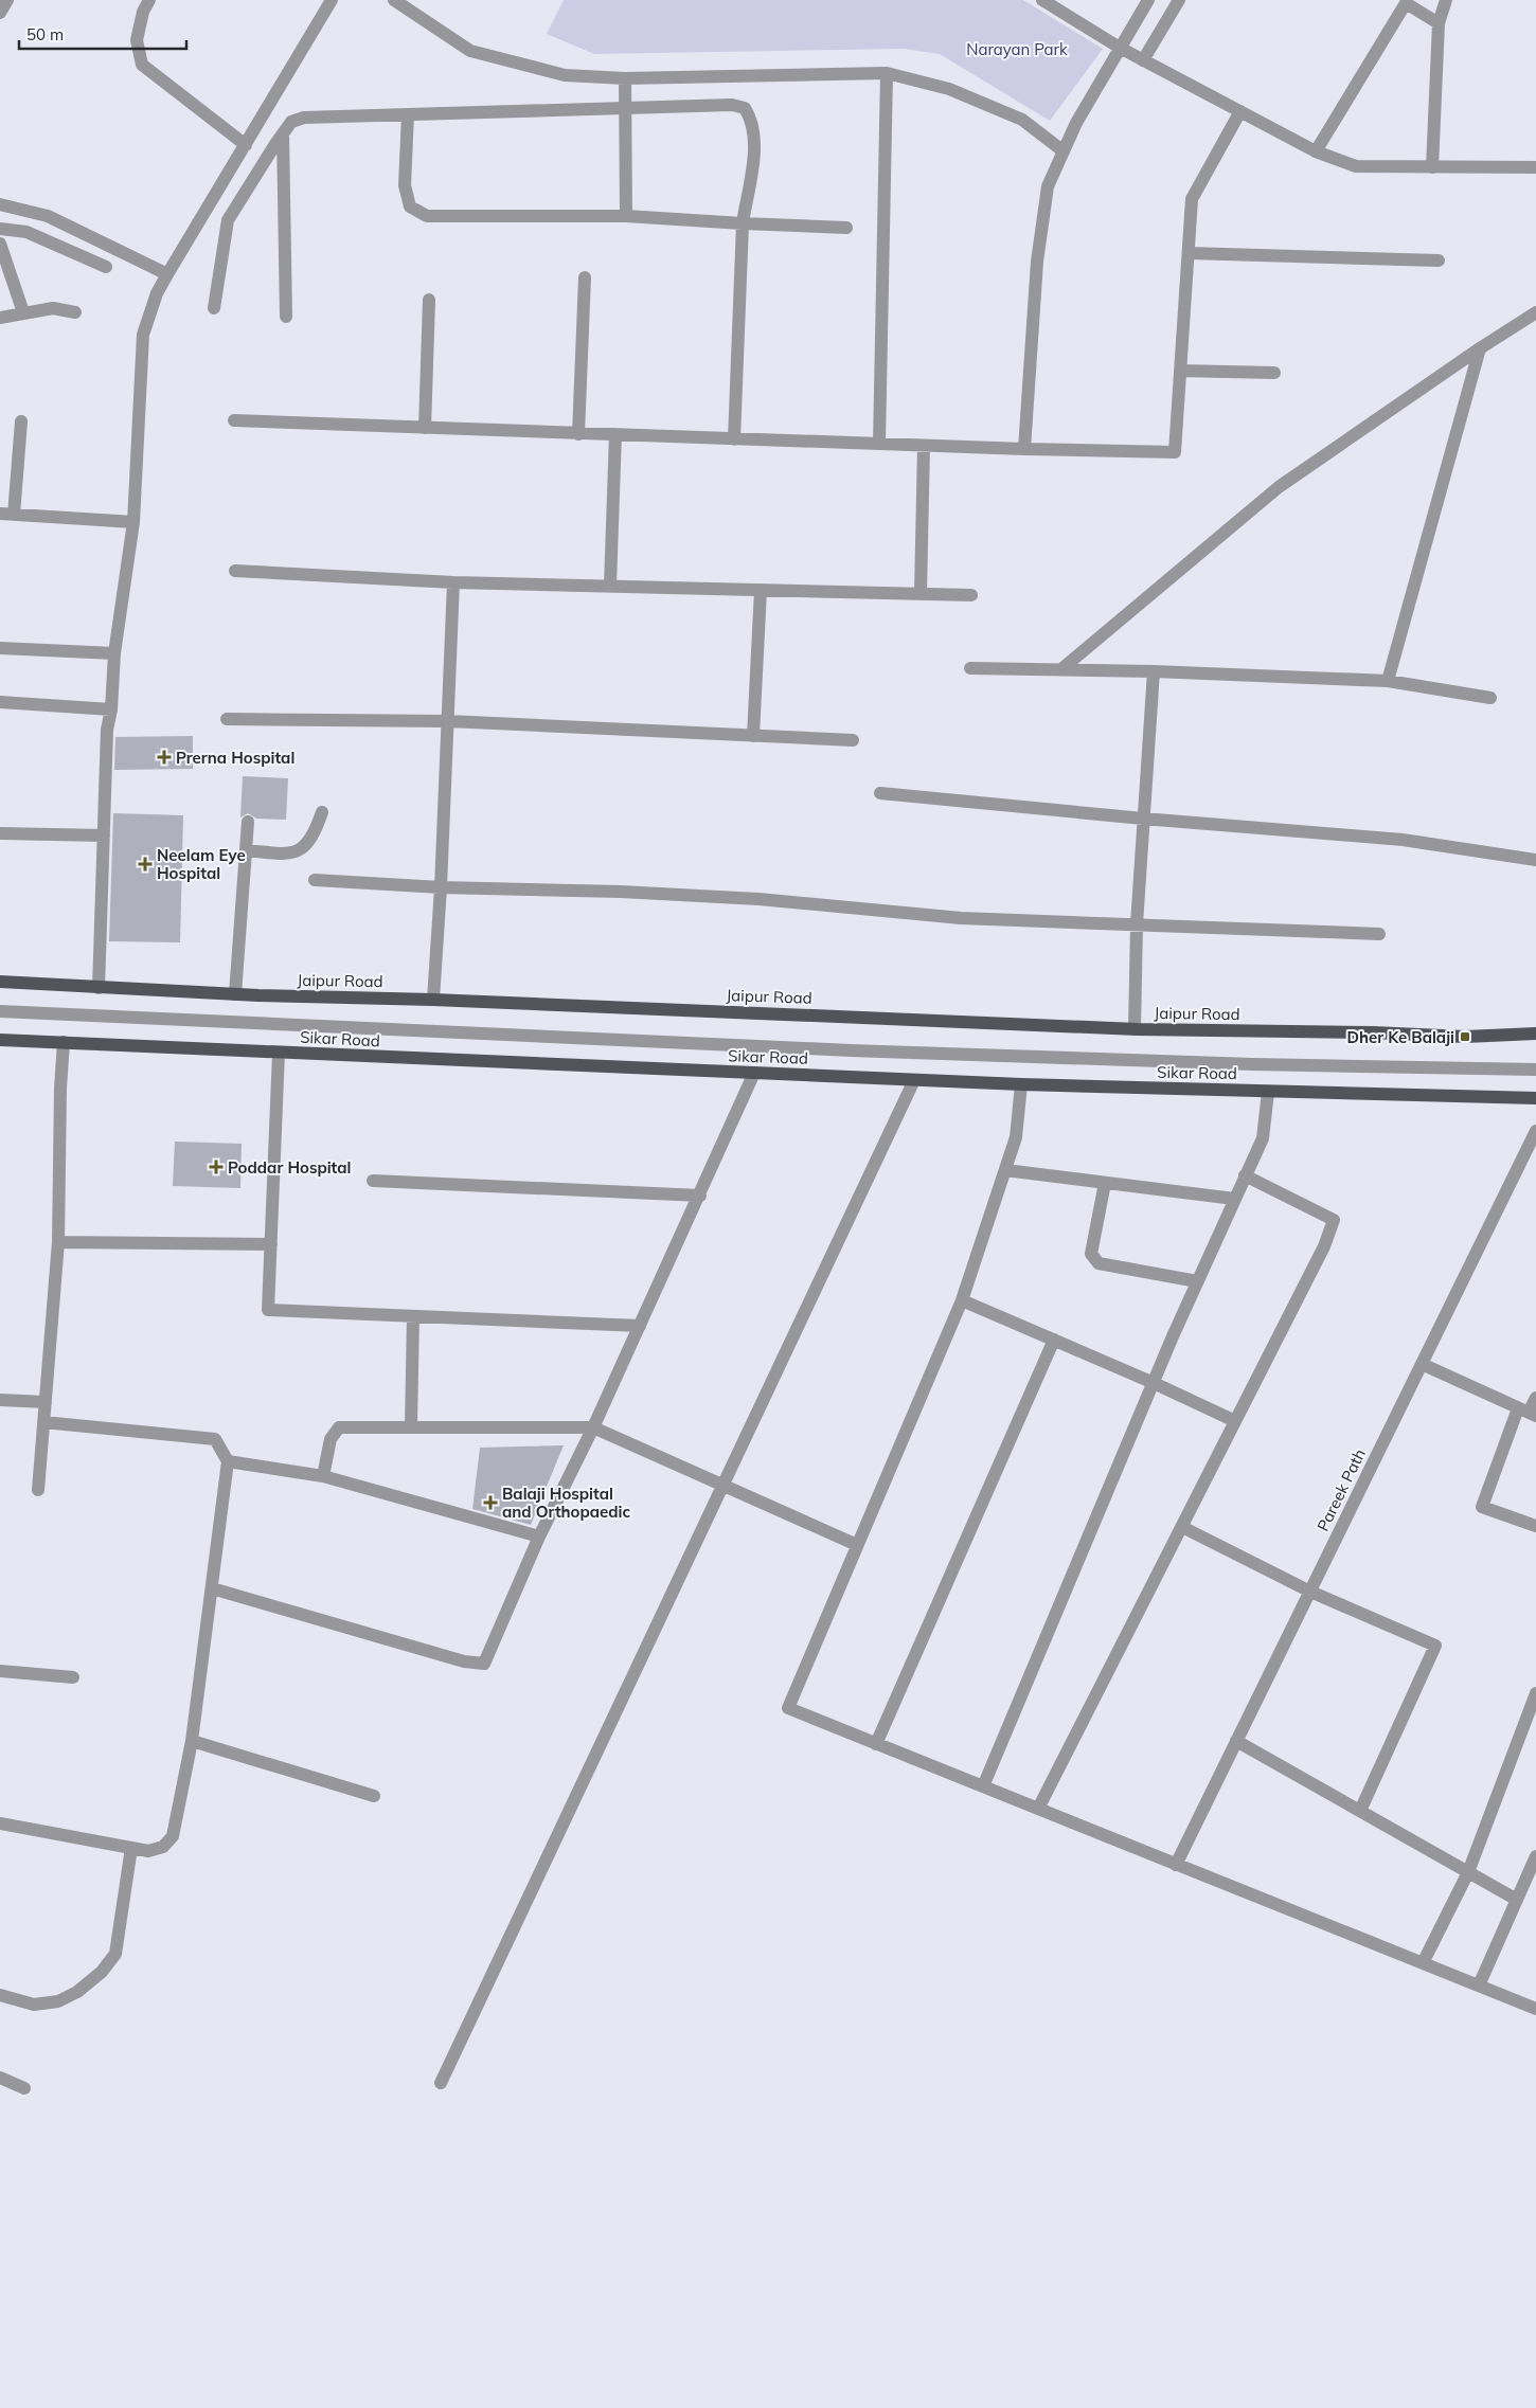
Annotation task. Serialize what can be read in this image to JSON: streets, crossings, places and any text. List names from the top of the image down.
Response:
{
  "streets": {
    "main road": ["Jaipur Road", "Sikar Road"],
    "street": ["Pareek Path"]
  },
  "parks": ["Narayan Park"],
  "places": {
    "health": [
      "Prerna Hospital",
      "Neelam Eye Hospital",
      "Poddar Hospital",
      "Balaji Hospital and Orthopaedic"
    ],
    "transit": ["Dher Ke Balaji"]
  },
  "scale_bar": "50 m"
}
